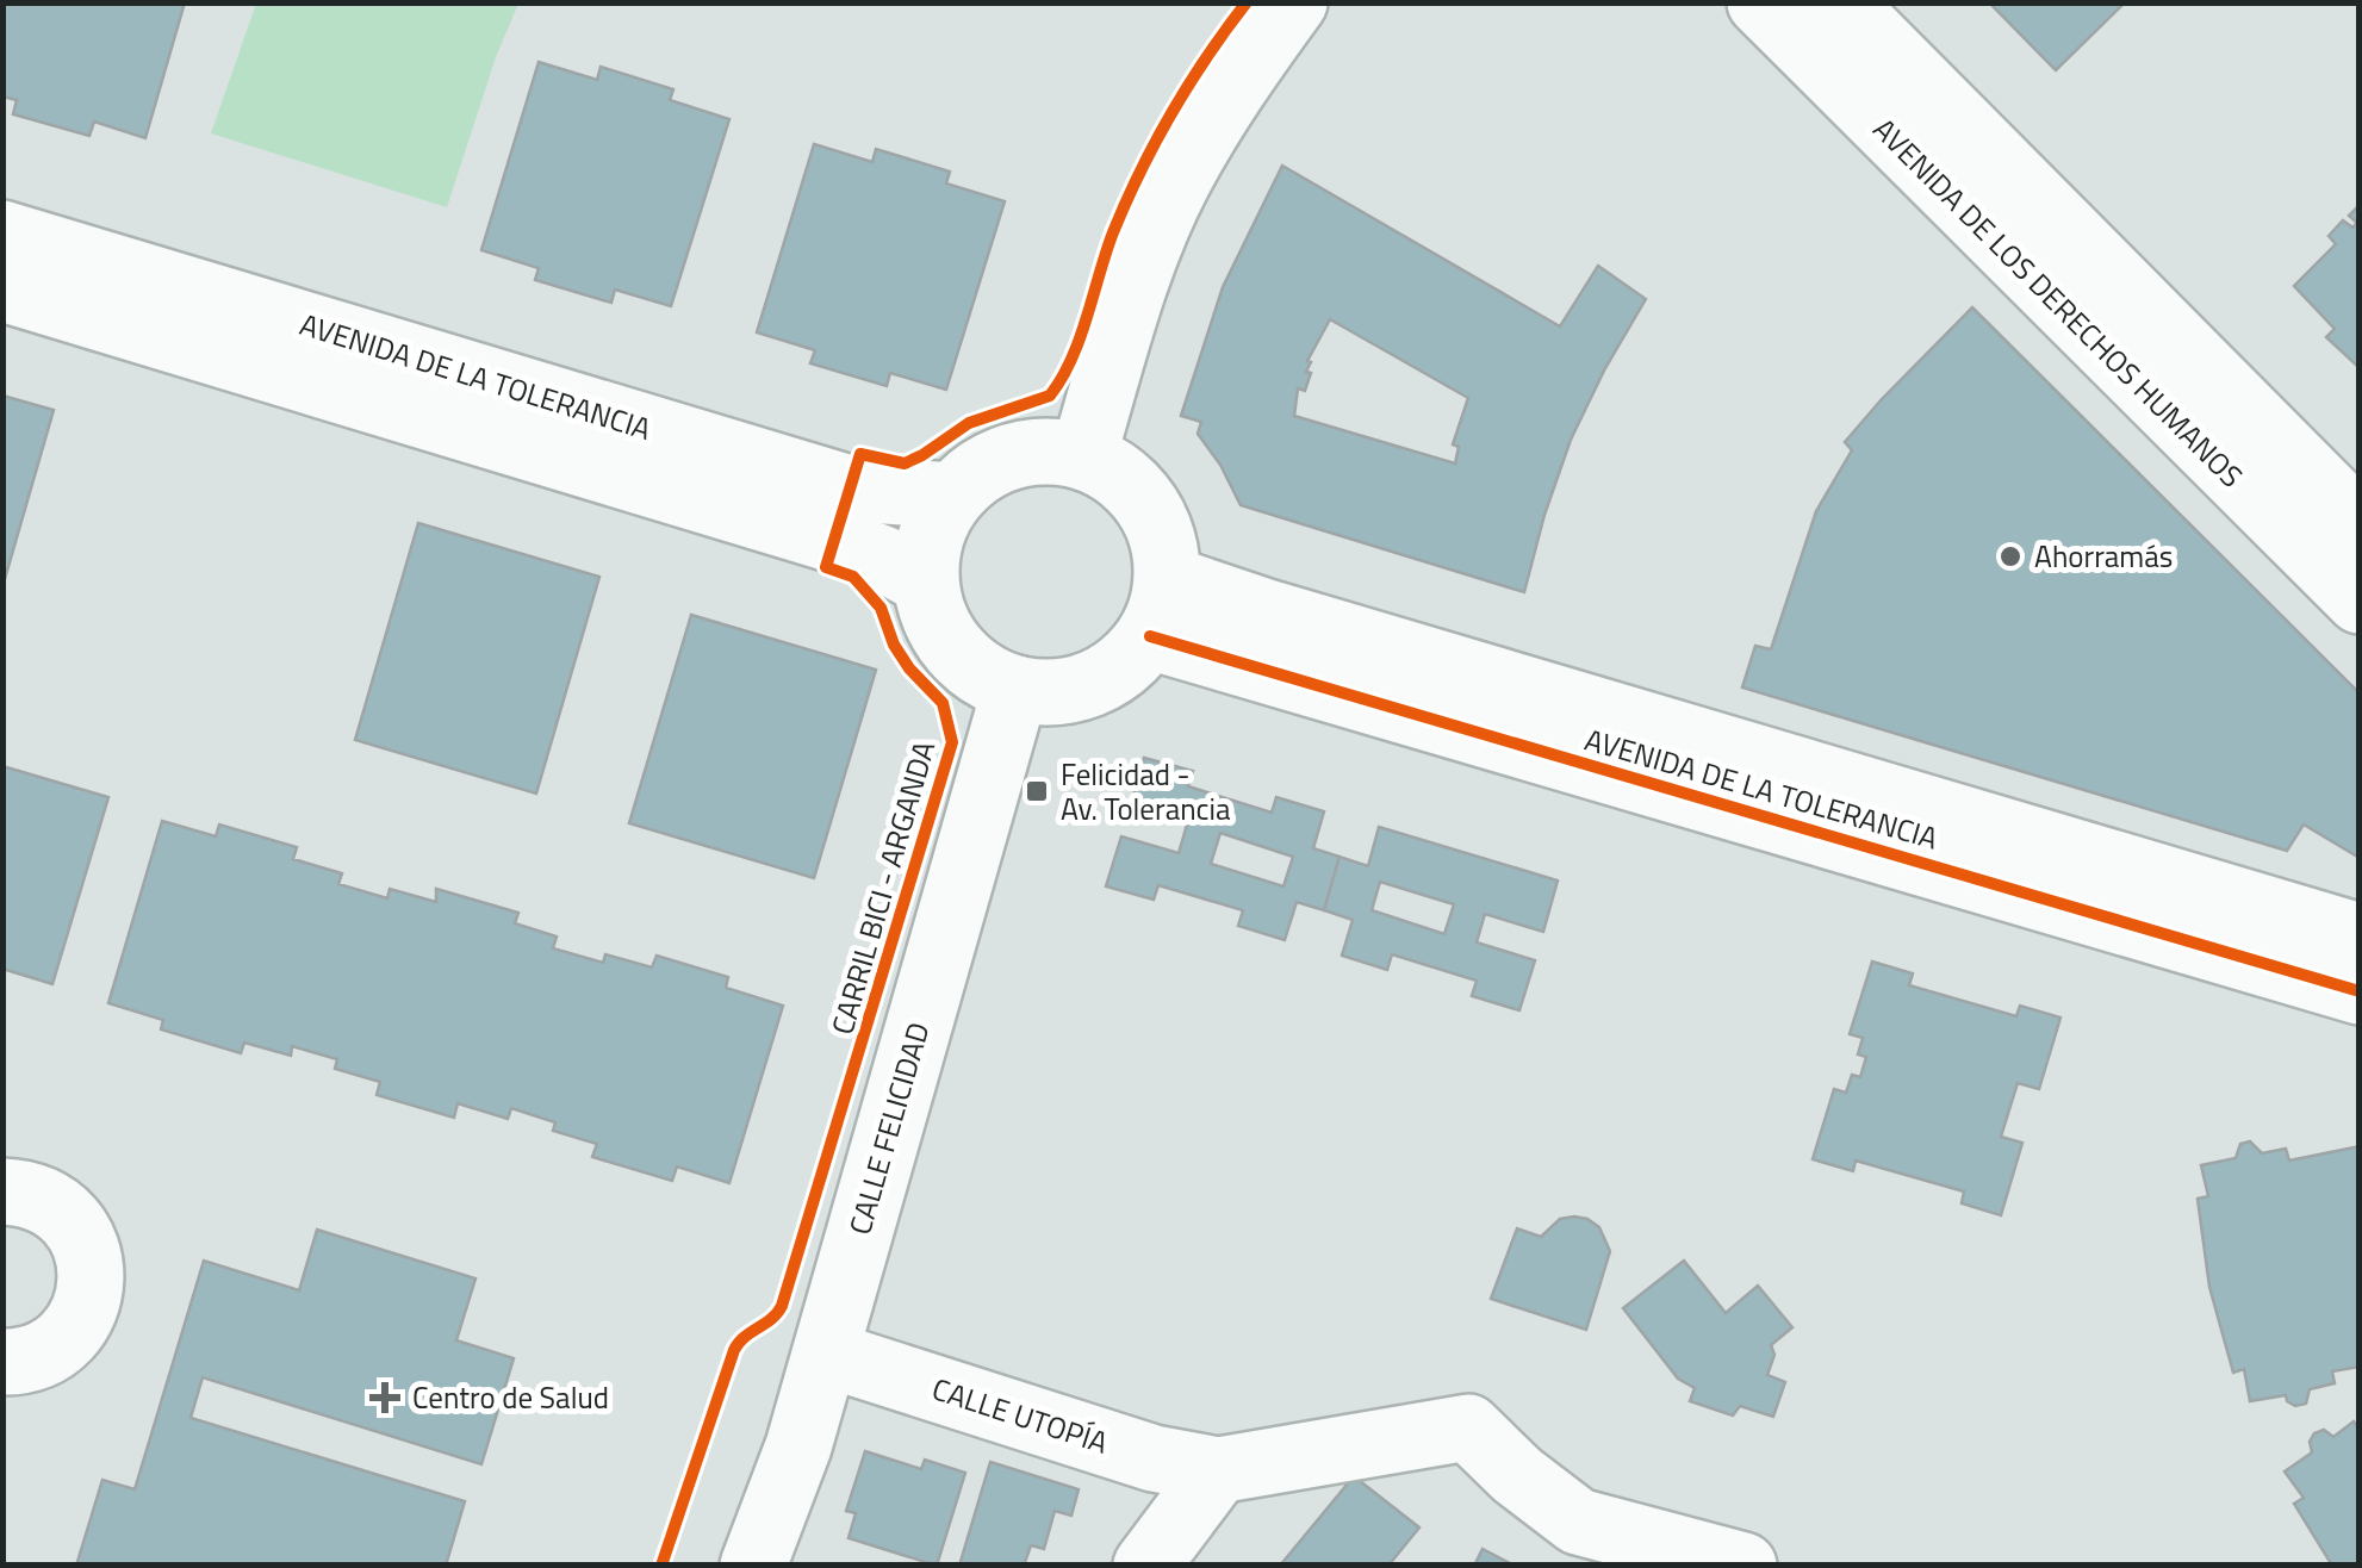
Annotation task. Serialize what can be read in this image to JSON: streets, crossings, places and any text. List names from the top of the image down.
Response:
{
  "streets": {
    "street": [
      "AVENIDA DE LOS DERECHOS HUMANOS",
      "AVENIDA DE LA TOLERANCIA",
      "CALLE FELICIDAD",
      "CALLE UTOPÍA"
    ],
    "cycle path": ["CARRIL BICI - ARGANDA"]
  },
  "crossings": [
    ["AVENIDA DE LA TOLERANCIA", "CALLE FELICIDAD"],
    ["CALLE FELICIDAD", "CALLE UTOPÍA"]
  ],
  "places": {
    "other": ["Ahorramás"],
    "transit": ["Felicidad - Av. Tolerancia"],
    "health": ["Centro de Salud"]
  }
}
